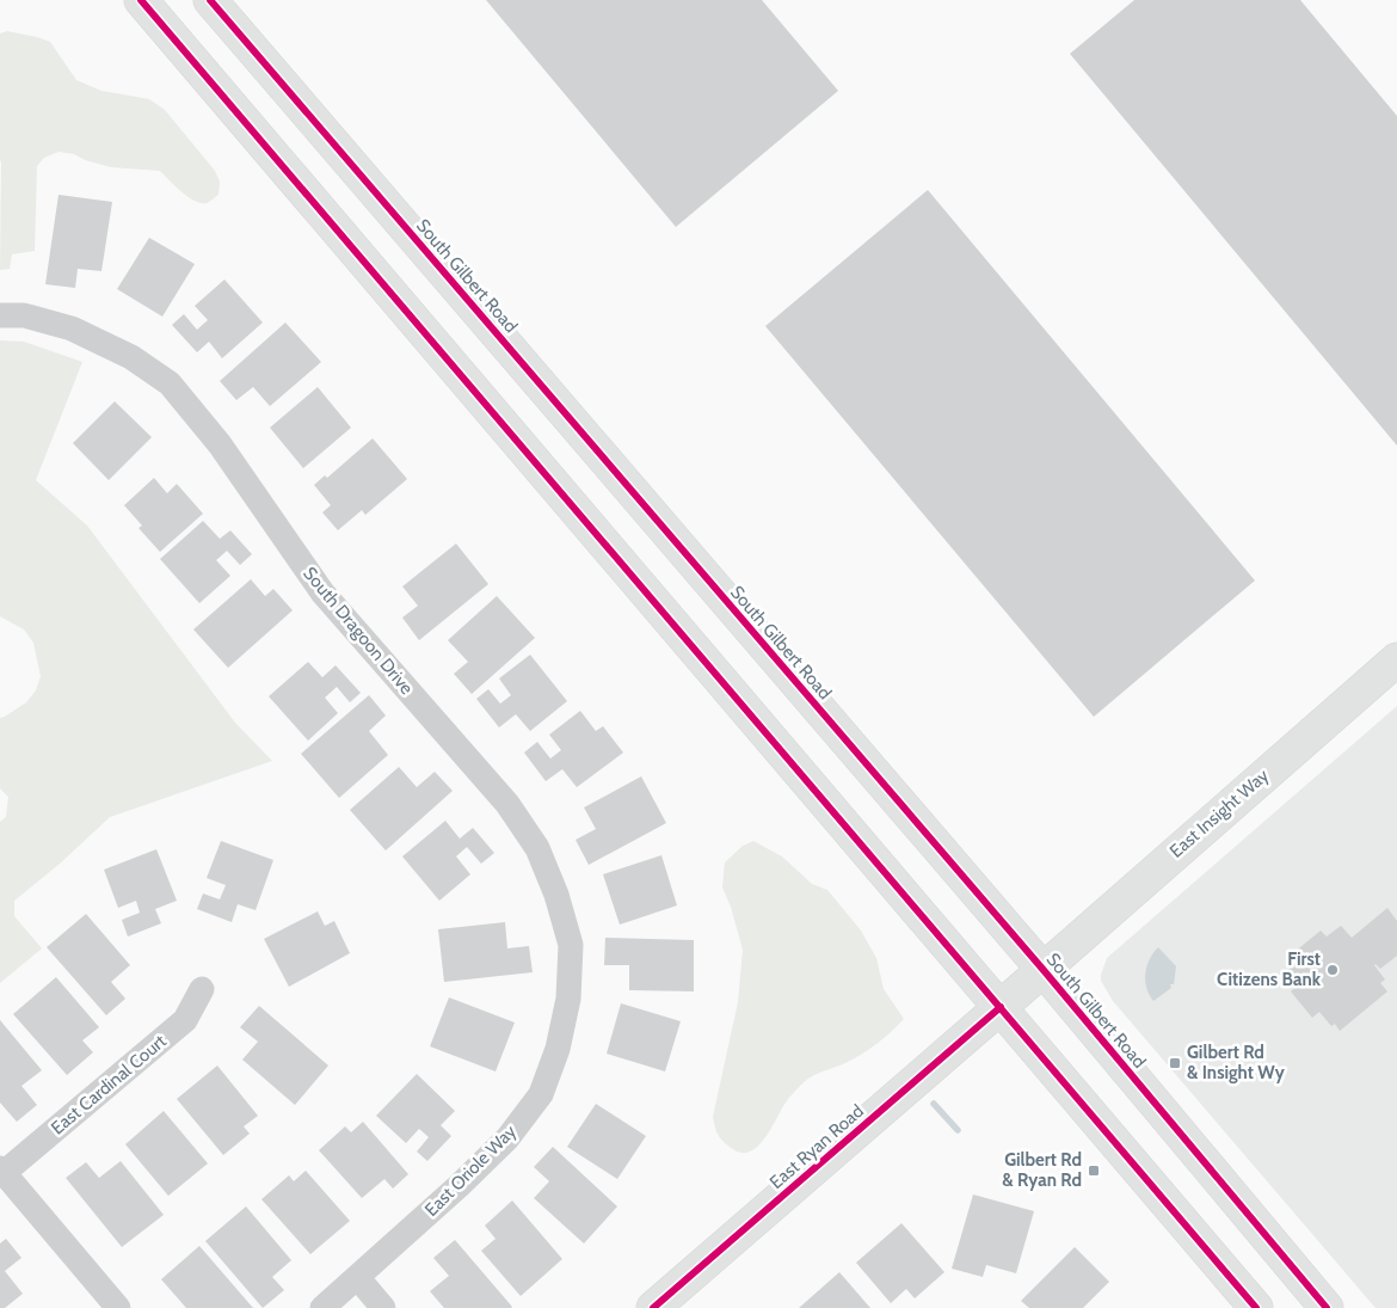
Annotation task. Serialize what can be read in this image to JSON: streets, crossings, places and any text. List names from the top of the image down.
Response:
{
  "streets": {
    "main road": ["South Gilbert Road", "East Insight Way", "East Ryan Road"],
    "street": ["South Dragoon Drive", "East Cardinal Court", "East Oriole Way"]
  },
  "crossings": [
    ["South Gilbert Road", "East Insight Way"],
    ["South Gilbert Road", "East Ryan Road"],
    ["South Dragoon Drive", "East Oriole Way"],
    ["East Insight Way", "East Ryan Road"]
  ],
  "places": {
    "other": ["First Citizens Bank"],
    "transit": ["Gilbert Rd & Insight Wy", "Gilbert Rd & Ryan Rd"]
  }
}
